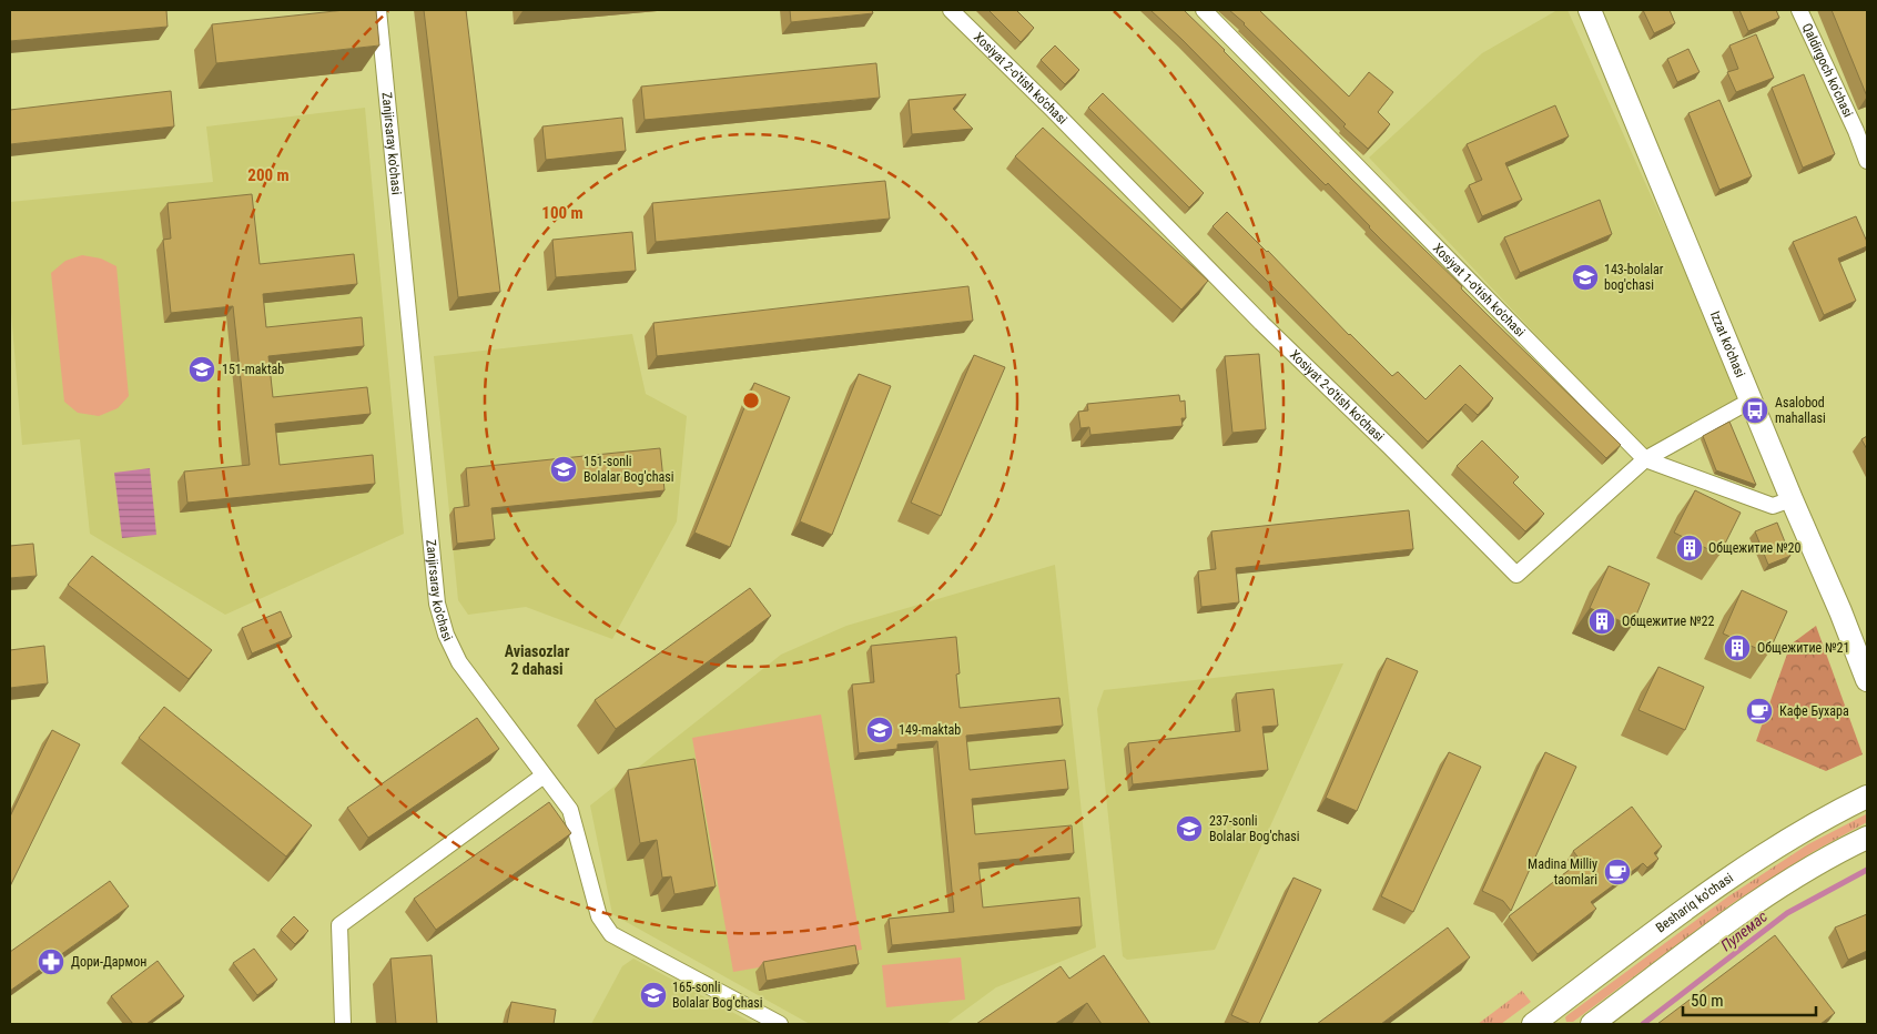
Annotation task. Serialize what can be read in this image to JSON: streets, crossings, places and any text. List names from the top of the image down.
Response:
{
  "streets": {
    "main road": ["Izzat ko'chasi", "Beshariq ko'chasi"],
    "street": [
      "Qaldirgoch ko'chasi",
      "Xosiyat 2-o'tish ko'chasi",
      "Zanjirsaray ko'chasi",
      "Xosiyat 1-o'tish ko'chasi"
    ]
  },
  "crossings": [
    ["Xosiyat 2-o'tish ko'chasi", "Xosiyat 1-o'tish ko'chasi"],
    ["Xosiyat 2-o'tish ko'chasi", "Izzat ko'chasi"],
    ["Xosiyat 1-o'tish ko'chasi", "Izzat ko'chasi"]
  ],
  "districts": ["Aviasozlar 2 dahasi"],
  "water": ["Пулемас"],
  "places": {
    "school or university": [
      "143-bolalar bog'chasi",
      "151-maktab",
      "151-sonli Bolalar Bog'chasi",
      "149-maktab",
      "237-sonli Bolalar Bog'chasi",
      "165-sonli Bolalar Bog'chasi"
    ],
    "bus stop": ["Asalobod mahallasi"],
    "building": ["Общежитие №20", "Общежитие №22", "Общежитие №21"],
    "cafe": ["Кафе Бухара", "Madina Milliy taomlari"],
    "pharmacy": ["Дори-Дармон"]
  },
  "scale_bar": "50 m",
  "rings": ["200 m", "100 m"]
}
